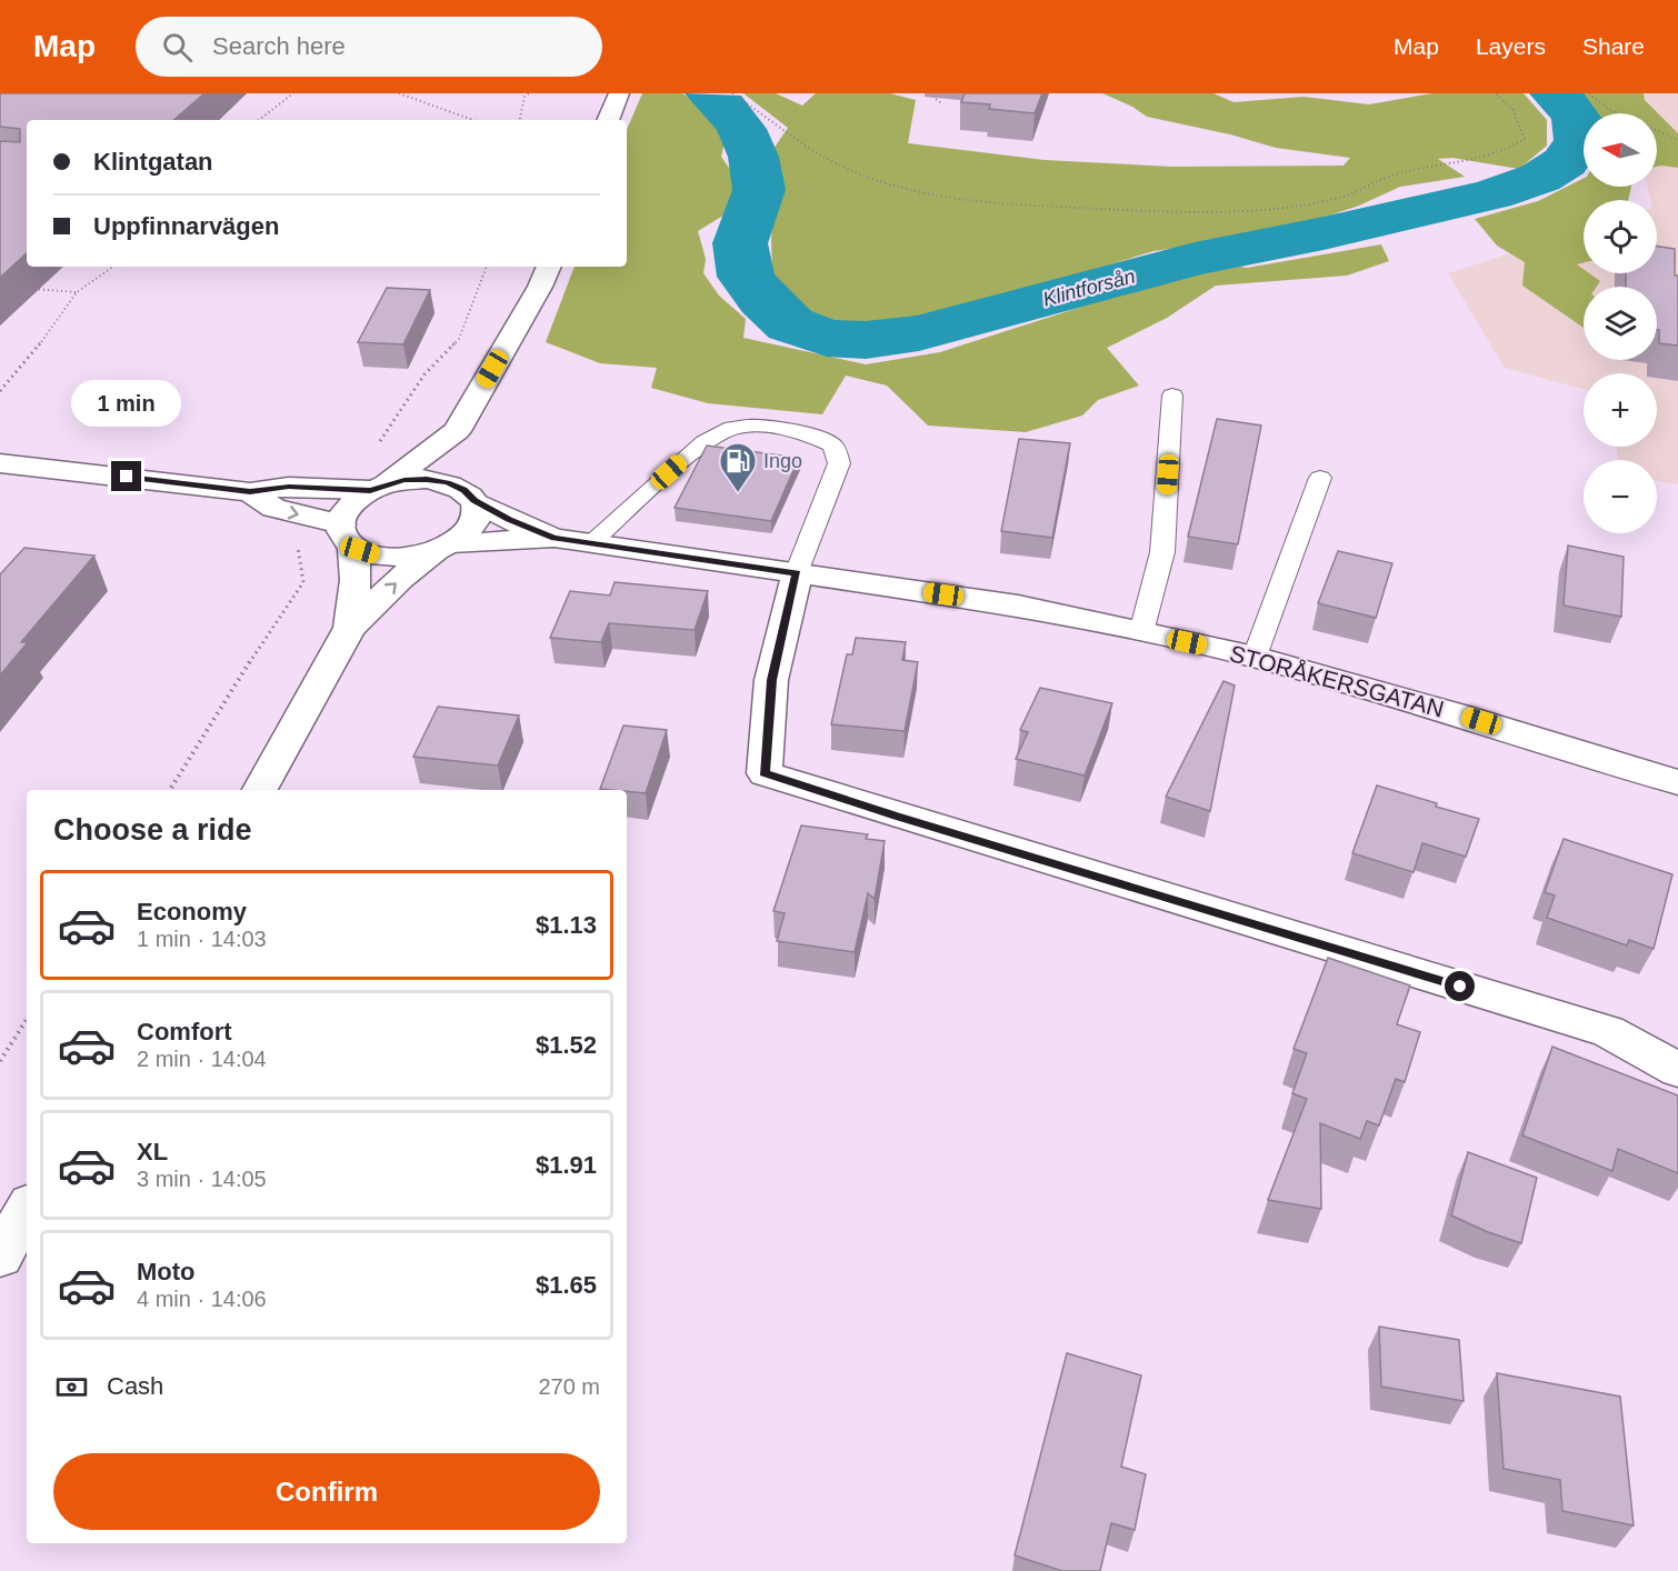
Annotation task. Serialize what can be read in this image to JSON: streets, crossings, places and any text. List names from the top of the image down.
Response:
{
  "streets": {
    "street": ["STORÅKERSGATAN"]
  },
  "water": ["Klintforsån"],
  "places": {
    "fuel station": ["Ingo"]
  },
  "north": "left",
  "page": {
    "header": "Map",
    "search": "Search here",
    "nav": ["Map", "Layers", "Share"],
    "map_buttons": ["+", "−"],
    "banner": ["Klintgatan", "Uppfinnarvägen"],
    "bubble": "1 min",
    "heading": "Choose a ride",
    "list": [
      {
        "name": "Economy",
        "note": "1 min · 14:03",
        "value": "$1.13"
      },
      {
        "name": "Comfort",
        "note": "2 min · 14:04",
        "value": "$1.52"
      },
      {
        "name": "XL",
        "note": "3 min · 14:05",
        "value": "$1.91"
      },
      {
        "name": "Moto",
        "note": "4 min · 14:06",
        "value": "$1.65"
      }
    ],
    "pay": ["Cash", "270 m"],
    "buttons": "Confirm"
  }
}
